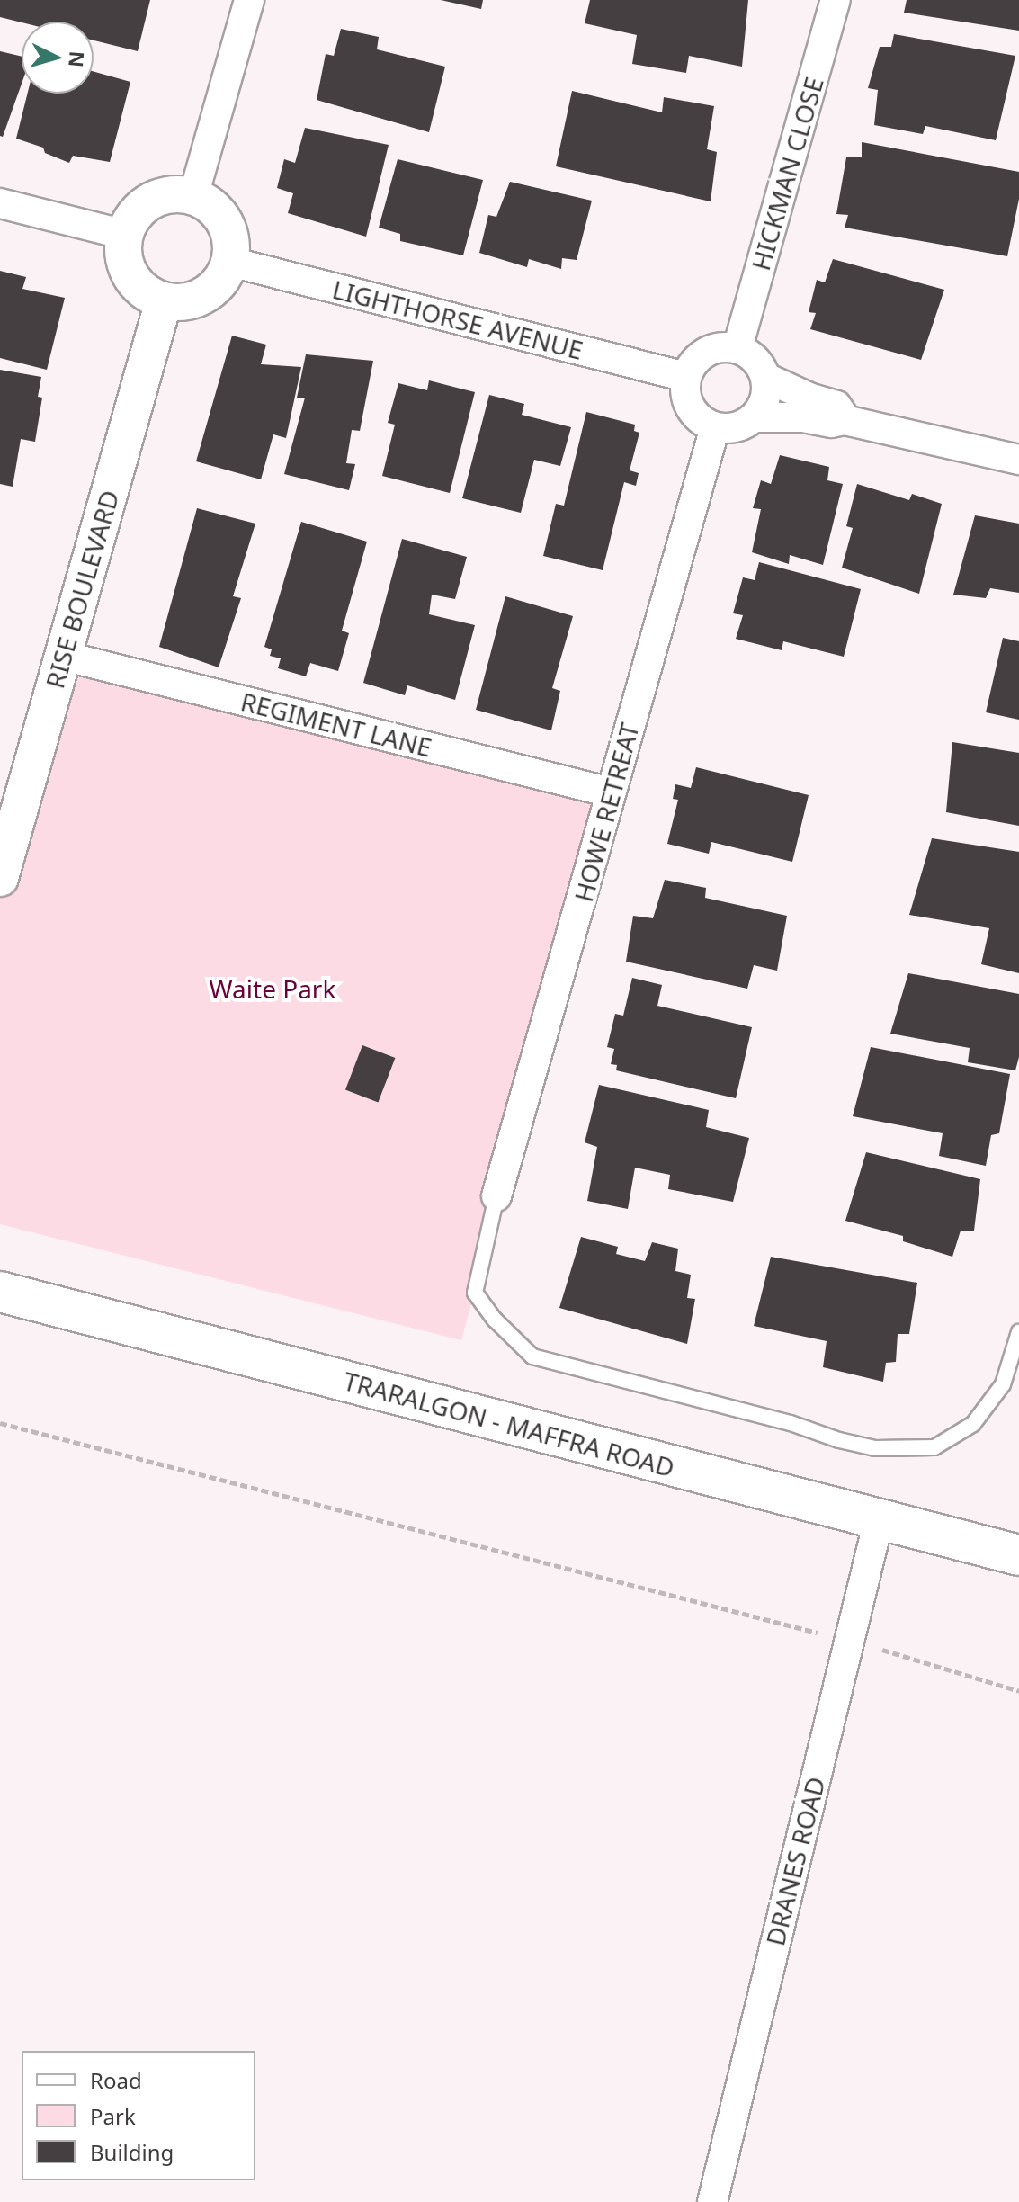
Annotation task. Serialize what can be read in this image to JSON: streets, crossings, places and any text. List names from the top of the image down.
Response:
{
  "streets": {
    "main road": ["TRARALGON - MAFFRA ROAD"],
    "street": [
      "HICKMAN CLOSE",
      "LIGHTHORSE AVENUE",
      "RISE BOULEVARD",
      "REGIMENT LANE",
      "HOWE RETREAT",
      "DRANES ROAD"
    ]
  },
  "crossings": [
    ["HICKMAN CLOSE", "LIGHTHORSE AVENUE"],
    ["HICKMAN CLOSE", "HOWE RETREAT"],
    ["LIGHTHORSE AVENUE", "RISE BOULEVARD"],
    ["LIGHTHORSE AVENUE", "HOWE RETREAT"],
    ["RISE BOULEVARD", "REGIMENT LANE"],
    ["REGIMENT LANE", "HOWE RETREAT"],
    ["TRARALGON - MAFFRA ROAD", "DRANES ROAD"]
  ],
  "parks": ["Waite Park"],
  "legend": ["Road", "Park", "Building"],
  "north": "right"
}
